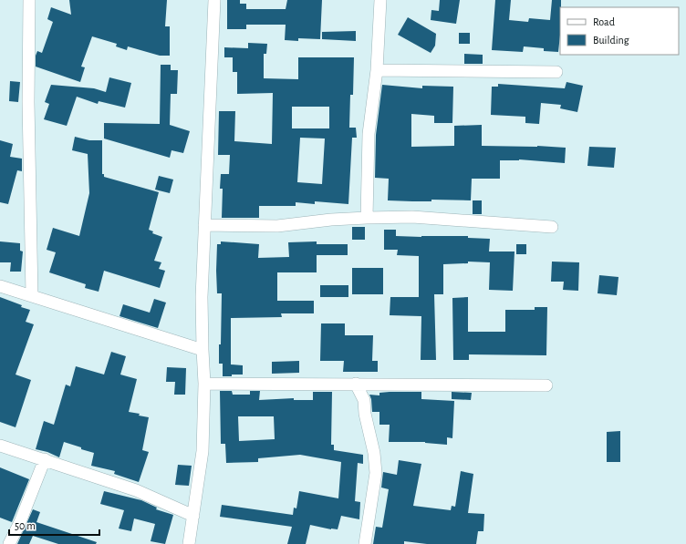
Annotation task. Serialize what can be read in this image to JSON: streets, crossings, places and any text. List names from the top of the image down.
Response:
{
  "legend": ["Road", "Building"],
  "scale_bar": "50 m"
}
